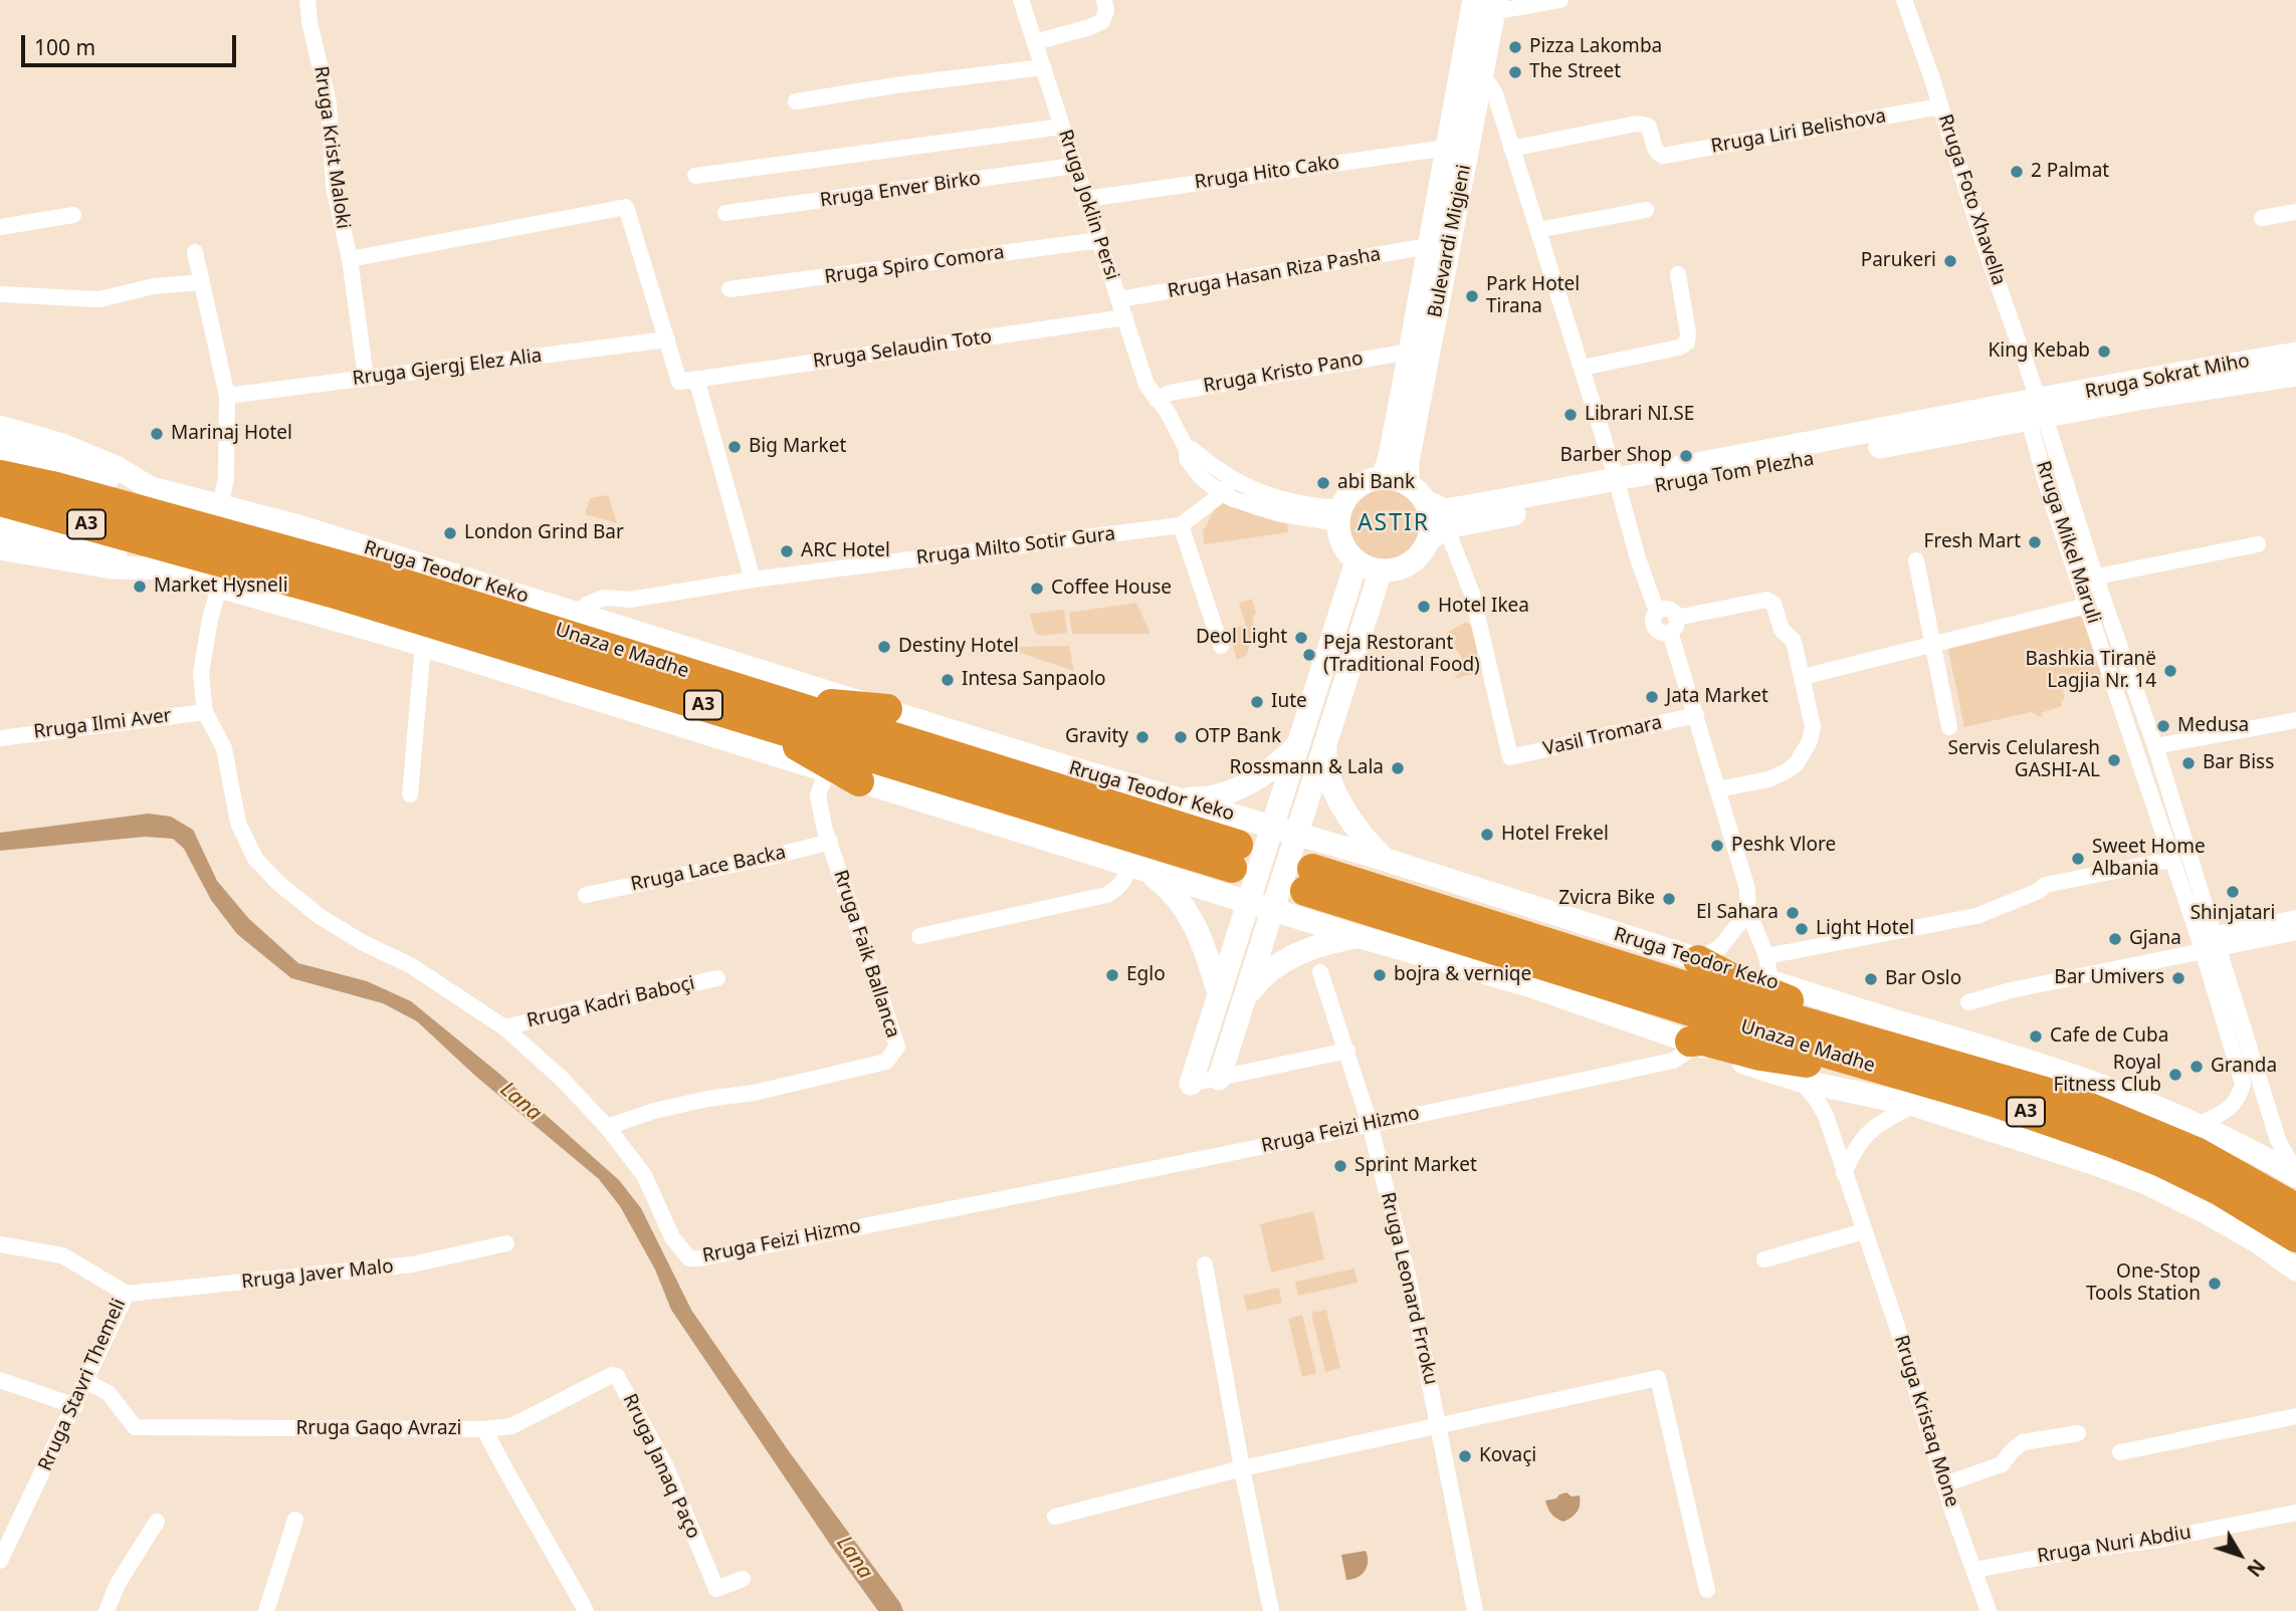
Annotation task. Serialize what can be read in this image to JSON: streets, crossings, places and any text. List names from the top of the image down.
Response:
{
  "streets": {
    "highway": ["A3", "Unaza e Madhe"],
    "main road": [
      "Bulevardi Migjeni",
      "Rruga Sokrat Miho",
      "Rruga Tom Plezha",
      "Rruga Teodor Keko"
    ],
    "street": [
      "Rruga Liri Belishova",
      "Rruga Krist Maloki",
      "Rruga Hito Cako",
      "Rruga Enver Birko",
      "Rruga Foto Xhavella",
      "Rruga Joklin Persi",
      "Rruga Spiro Comora",
      "Rruga Hasan Riza Pasha",
      "Rruga Selaudin Toto",
      "Rruga Gjergj Elez Alia",
      "Rruga Kristo Pano",
      "Rruga Mikel Maruli",
      "Rruga Milto Sotir Gura",
      "Rruga Ilmi Aver",
      "Vasil Tromara",
      "Rruga Lace Backa",
      "Rruga Faik Ballanca",
      "Rruga Kadri Baboçi",
      "Rruga Feizi Hizmo",
      "Rruga Javer Malo",
      "Rruga Leonard Frroku",
      "Rruga Stavri Themeli",
      "Rruga Kristaq Mone",
      "Rruga Gaqo Avrazi",
      "Rruga Janaq Paço",
      "Rruga Nuri Abdiu"
    ]
  },
  "crossings": [
    ["Rruga Liri Belishova", "Rruga Foto Xhavella"],
    ["Rruga Krist Maloki", "Rruga Gjergj Elez Alia"],
    ["Rruga Hito Cako", "Rruga Joklin Persi"],
    ["Rruga Hito Cako", "Bulevardi Migjeni"],
    ["Rruga Enver Birko", "Rruga Joklin Persi"],
    ["Rruga Foto Xhavella", "Rruga Sokrat Miho"],
    ["Rruga Foto Xhavella", "Rruga Tom Plezha"],
    ["Rruga Foto Xhavella", "Rruga Mikel Maruli"],
    ["Rruga Joklin Persi", "Bulevardi Migjeni"],
    ["Rruga Joklin Persi", "Rruga Spiro Comora"],
    ["Rruga Joklin Persi", "Rruga Hasan Riza Pasha"],
    ["Rruga Joklin Persi", "Rruga Selaudin Toto"],
    ["Rruga Joklin Persi", "Rruga Kristo Pano"],
    ["Rruga Joklin Persi", "Rruga Tom Plezha"],
    ["Rruga Joklin Persi", "Vasil Tromara"],
    ["Bulevardi Migjeni", "Rruga Hasan Riza Pasha"],
    ["Bulevardi Migjeni", "Rruga Kristo Pano"],
    ["Bulevardi Migjeni", "Rruga Tom Plezha"],
    ["Bulevardi Migjeni", "Vasil Tromara"],
    ["Rruga Sokrat Miho", "Rruga Tom Plezha"],
    ["Rruga Sokrat Miho", "Rruga Mikel Maruli"],
    ["Rruga Tom Plezha", "Rruga Mikel Maruli"],
    ["Rruga Tom Plezha", "Vasil Tromara"],
    ["Rruga Mikel Maruli", "Rruga Teodor Keko"],
    ["Rruga Milto Sotir Gura", "Rruga Teodor Keko"],
    ["Rruga Ilmi Aver", "Rruga Feizi Hizmo"],
    ["Rruga Lace Backa", "Rruga Faik Ballanca"],
    ["Rruga Faik Ballanca", "Rruga Feizi Hizmo"],
    ["Rruga Kadri Baboçi", "Rruga Feizi Hizmo"],
    ["Rruga Feizi Hizmo", "Rruga Leonard Frroku"],
    ["Rruga Javer Malo", "Rruga Stavri Themeli"],
    ["Rruga Stavri Themeli", "Rruga Gaqo Avrazi"],
    ["Rruga Kristaq Mone", "Rruga Nuri Abdiu"],
    ["Rruga Gaqo Avrazi", "Rruga Janaq Paço"]
  ],
  "districts": ["ASTIR"],
  "water": ["Lana"],
  "places": [
    "Pizza Lakomba",
    "The Street",
    "2 Palmat",
    "Parukeri",
    "Park Hotel Tirana",
    "King Kebab",
    "Librari NI.SE",
    "Marinaj Hotel",
    "Big Market",
    "Barber Shop",
    "abi Bank",
    "London Grind Bar",
    "Fresh Mart",
    "ARC Hotel",
    "Market Hysneli",
    "Coffee House",
    "Hotel Ikea",
    "Deol Light",
    "Destiny Hotel",
    "Peja Restorant (Traditional Food)",
    "Bashkia Tiranë Lagjia Nr. 14",
    "Intesa Sanpaolo",
    "Jata Market",
    "Iute",
    "Medusa",
    "Gravity",
    "OTP Bank",
    "Servis Celularesh GASHI-AL",
    "Bar Biss",
    "Rossmann & Lala",
    "Hotel Frekel",
    "Peshk Vlore",
    "Sweet Home Albania",
    "Shinjatari",
    "Zvicra Bike",
    "El Sahara",
    "Light Hotel",
    "Gjana",
    "Eglo",
    "bojra & verniqe",
    "Bar Umivers",
    "Bar Oslo",
    "Cafe de Cuba",
    "Granda",
    "Royal Fitness Club",
    "Sprint Market",
    "One-Stop Tools Station",
    "Kovaçi"
  ],
  "scale_bar": "100 m",
  "north": "bottom right"
}
